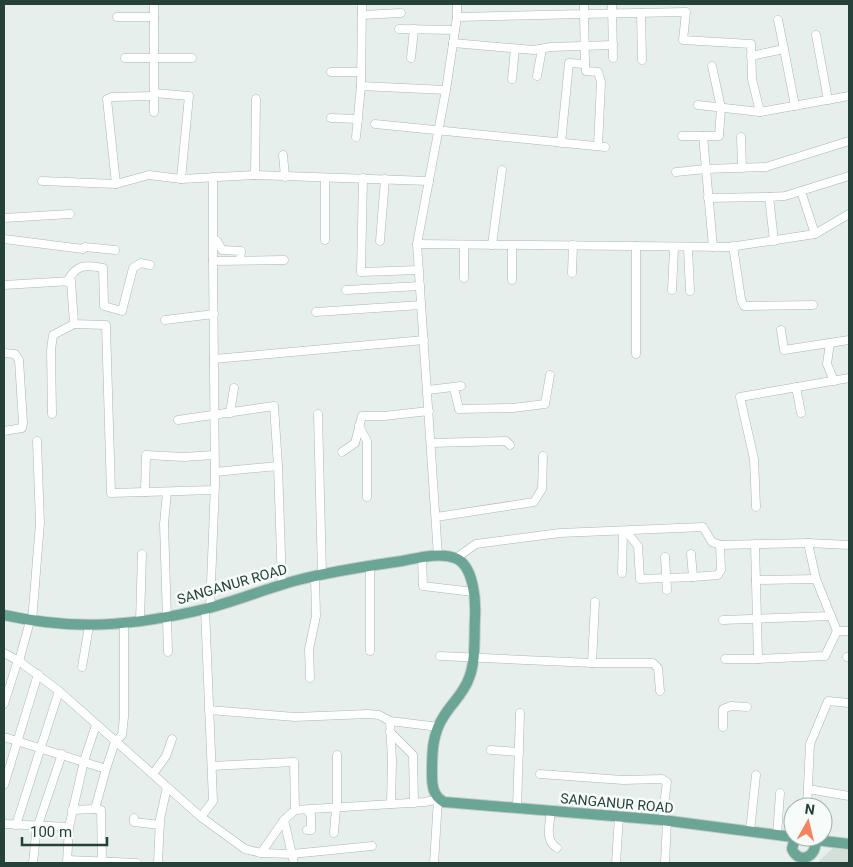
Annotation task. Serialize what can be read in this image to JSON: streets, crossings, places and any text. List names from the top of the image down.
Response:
{
  "streets": {
    "main road": ["SANGANUR ROAD"]
  },
  "scale_bar": "100 m",
  "north": "top"
}
